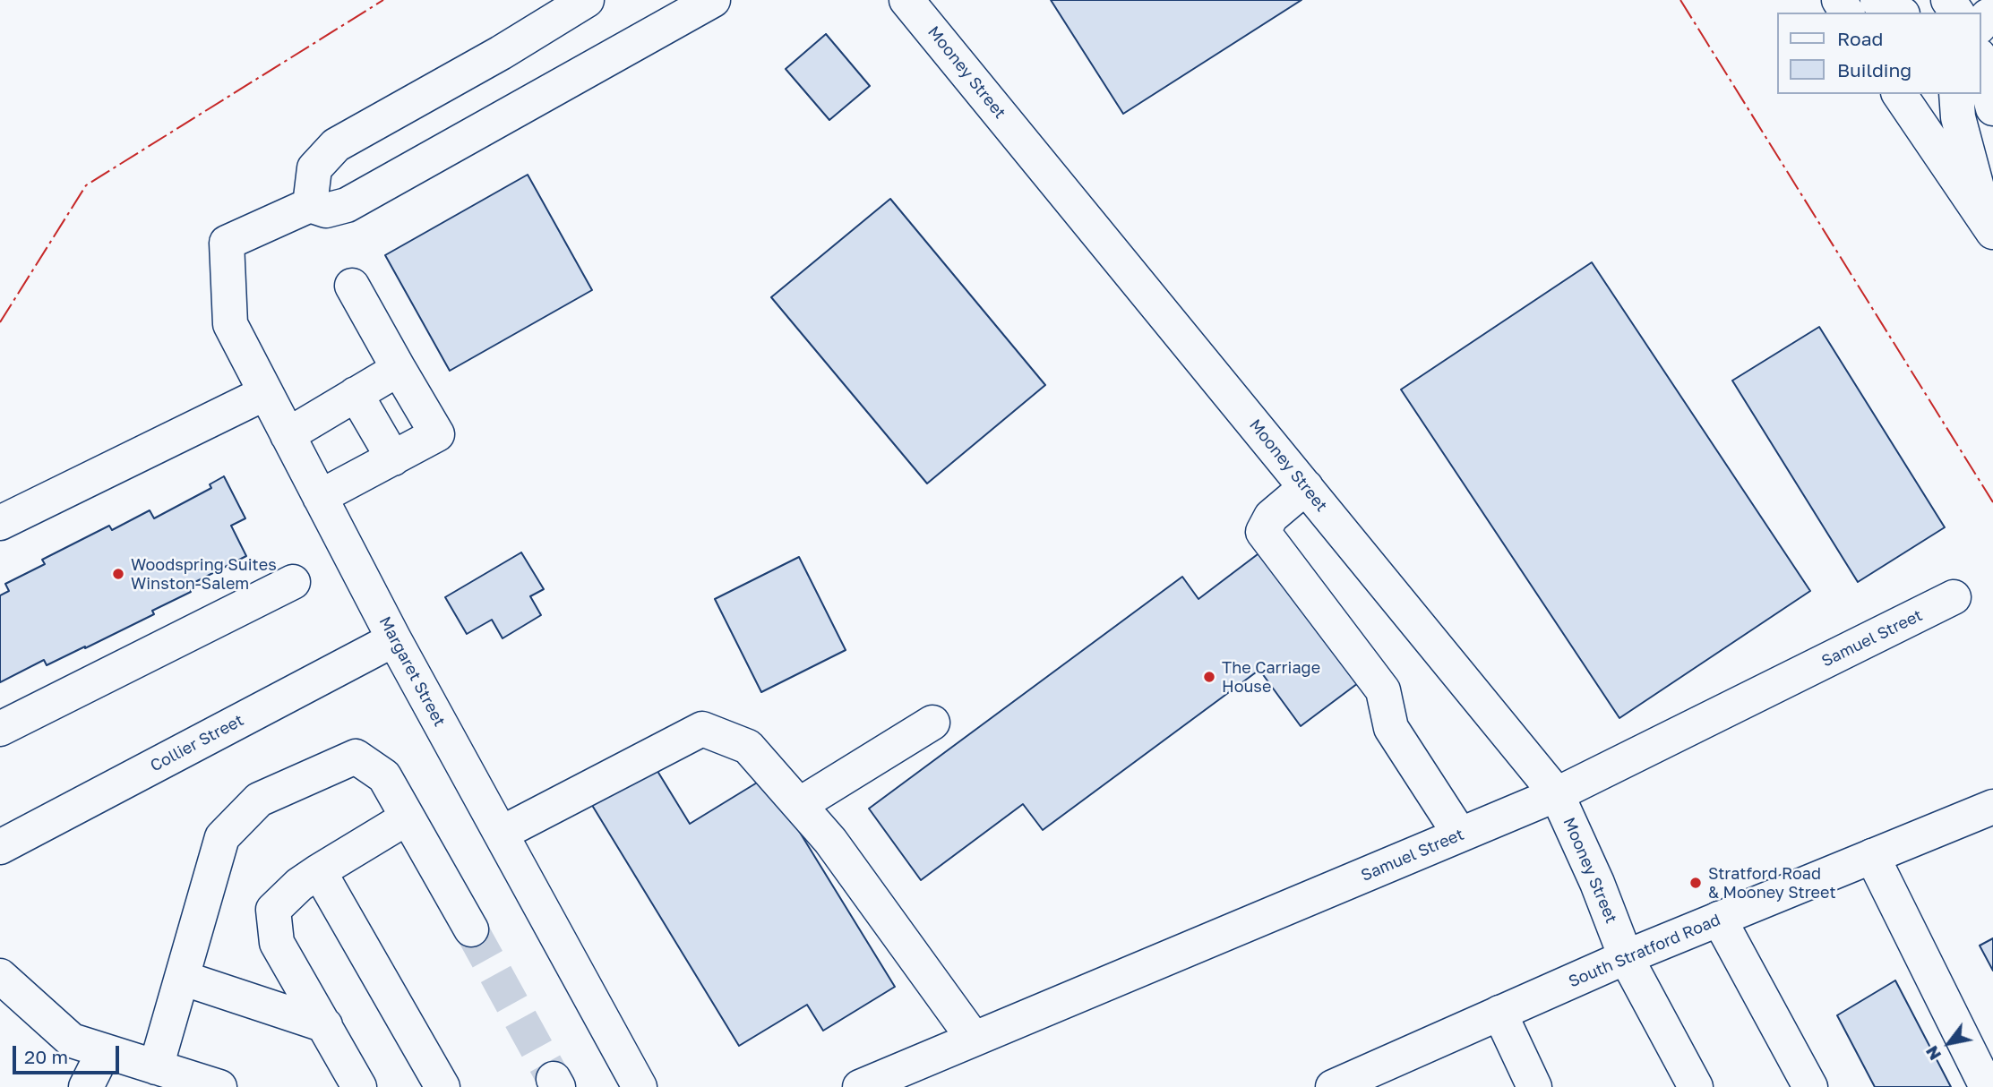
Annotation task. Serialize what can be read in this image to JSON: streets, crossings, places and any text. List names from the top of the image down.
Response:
{
  "streets": {
    "street": [
      "Mooney Street",
      "Samuel Street",
      "Margaret Street",
      "Collier Street",
      "South Stratford Road"
    ]
  },
  "crossings": [
    ["Mooney Street", "Samuel Street"],
    ["Mooney Street", "South Stratford Road"],
    ["Margaret Street", "Collier Street"]
  ],
  "places": ["Woodspring Suites Winston-Salem", "The Carriage House", "Stratford Road & Mooney Street"],
  "legend": ["Road", "Building"],
  "scale_bar": "20 m",
  "north": "bottom left"
}
